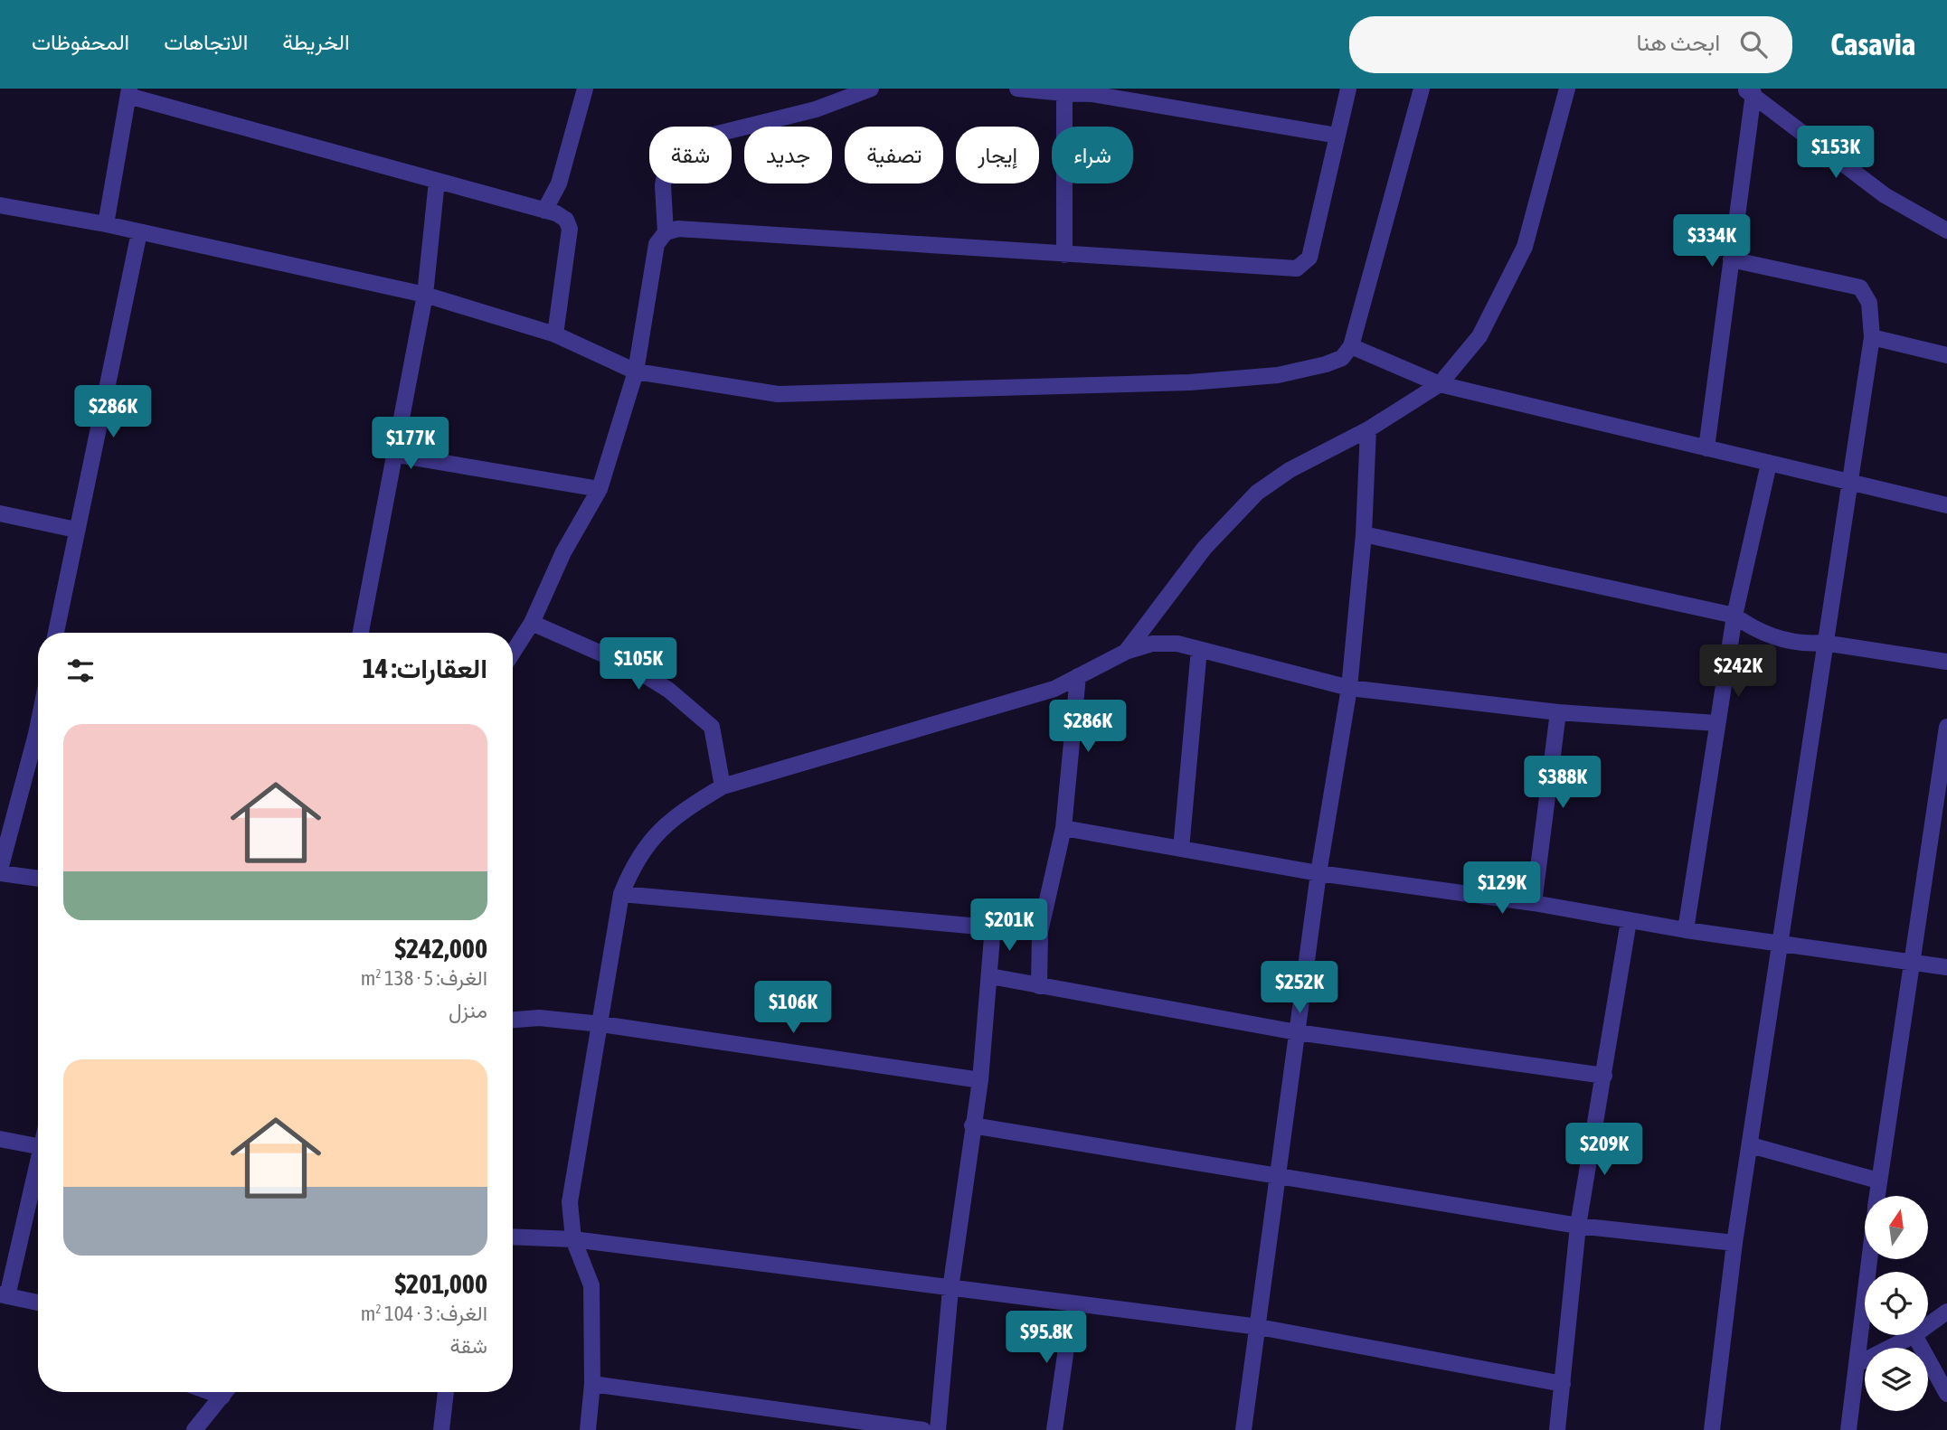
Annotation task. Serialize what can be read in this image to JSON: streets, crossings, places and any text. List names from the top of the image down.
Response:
{
  "north": "top",
  "page": {
    "header": "Casavia",
    "search": "ابحث هنا",
    "nav": ["الخريطة", "الاتجاهات", "المحفوظات"],
    "price": [
      "$153K",
      "$334K",
      "$286K",
      "$177K",
      "$105K",
      "$242K",
      "$286K",
      "$388K",
      "$129K",
      "$201K",
      "$252K",
      "$106K",
      "$209K",
      "$95.8K"
    ],
    "chip": [
      "شراء",
      "إيجار",
      "تصفية",
      "جديد",
      "شقة"
    ],
    "heading": "العقارات: 14",
    "list": [
      {
        "name": "$242,000",
        "note": "الغرف: 5 · 138 m² · منزل"
      },
      {
        "name": "$201,000",
        "note": "الغرف: 3 · 104 m² · شقة"
      }
    ]
  }
}
